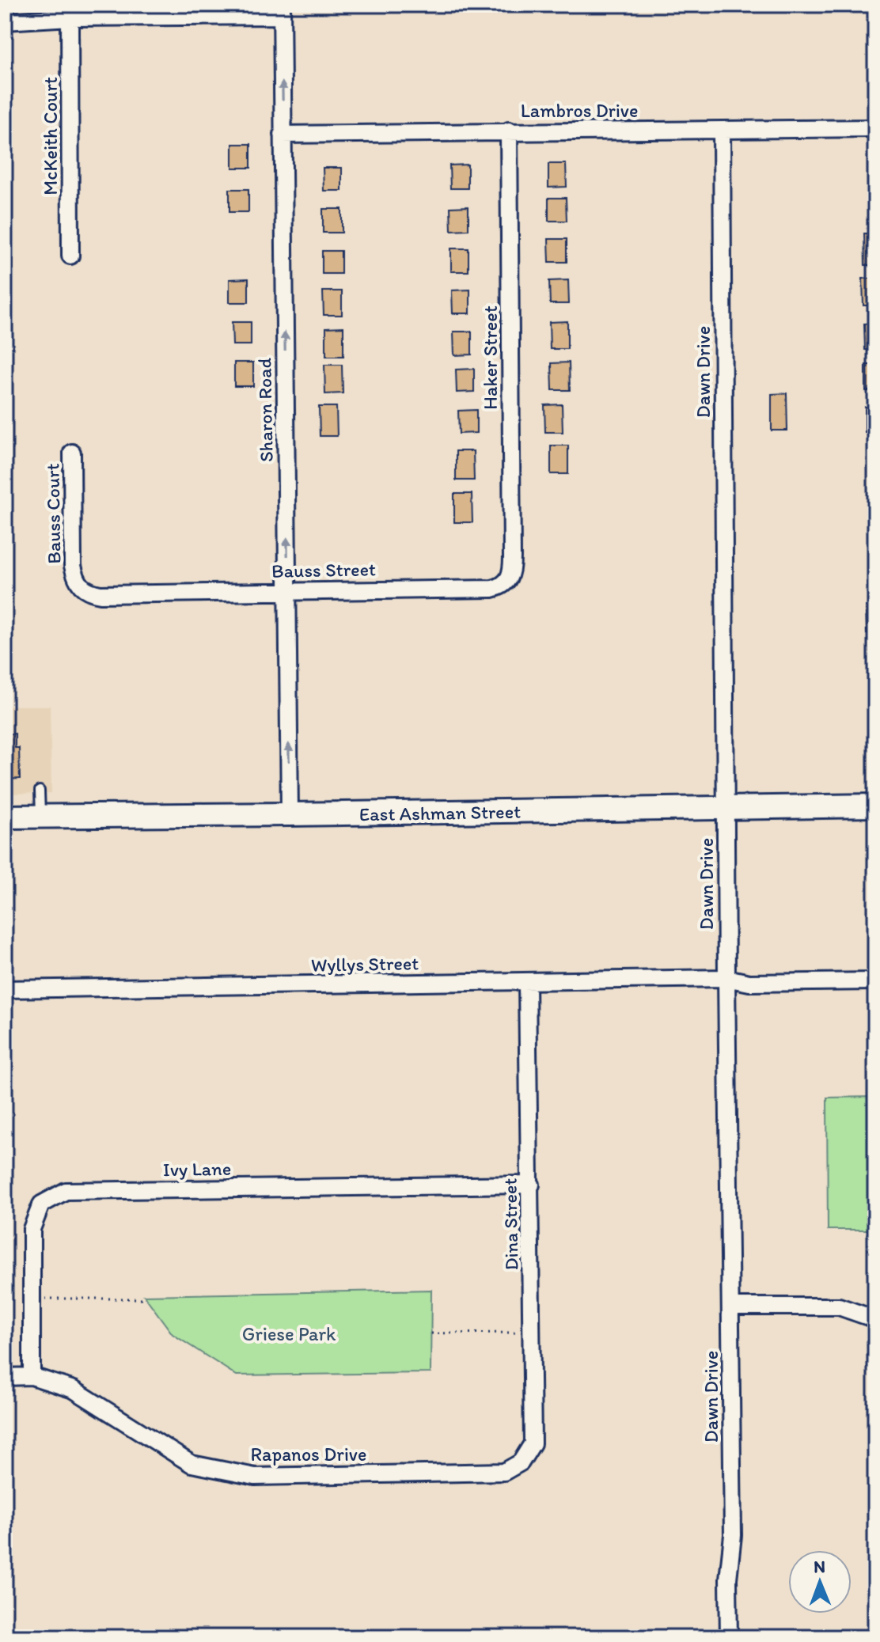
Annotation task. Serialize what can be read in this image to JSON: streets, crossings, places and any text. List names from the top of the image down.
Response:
{
  "streets": {
    "street": [
      "Lambros Drive",
      "McKeith Court",
      "Haker Street",
      "Dawn Drive",
      "Sharon Road",
      "Bauss Court",
      "Bauss Street",
      "East Ashman Street",
      "Wyllys Street",
      "Ivy Lane",
      "Dina Street",
      "Rapanos Drive"
    ]
  },
  "crossings": [
    ["Lambros Drive", "Haker Street"],
    ["Lambros Drive", "Dawn Drive"],
    ["Lambros Drive", "Sharon Road"],
    ["Haker Street", "Bauss Street"],
    ["Dawn Drive", "East Ashman Street"],
    ["Dawn Drive", "Wyllys Street"],
    ["Sharon Road", "Bauss Street"],
    ["Sharon Road", "East Ashman Street"],
    ["Bauss Court", "Bauss Street"],
    ["Wyllys Street", "Dina Street"],
    ["Ivy Lane", "Dina Street"],
    ["Ivy Lane", "Rapanos Drive"],
    ["Dina Street", "Rapanos Drive"]
  ],
  "one_way": ["Sharon Road"],
  "parks": ["Griese Park"],
  "north": "top"
}
